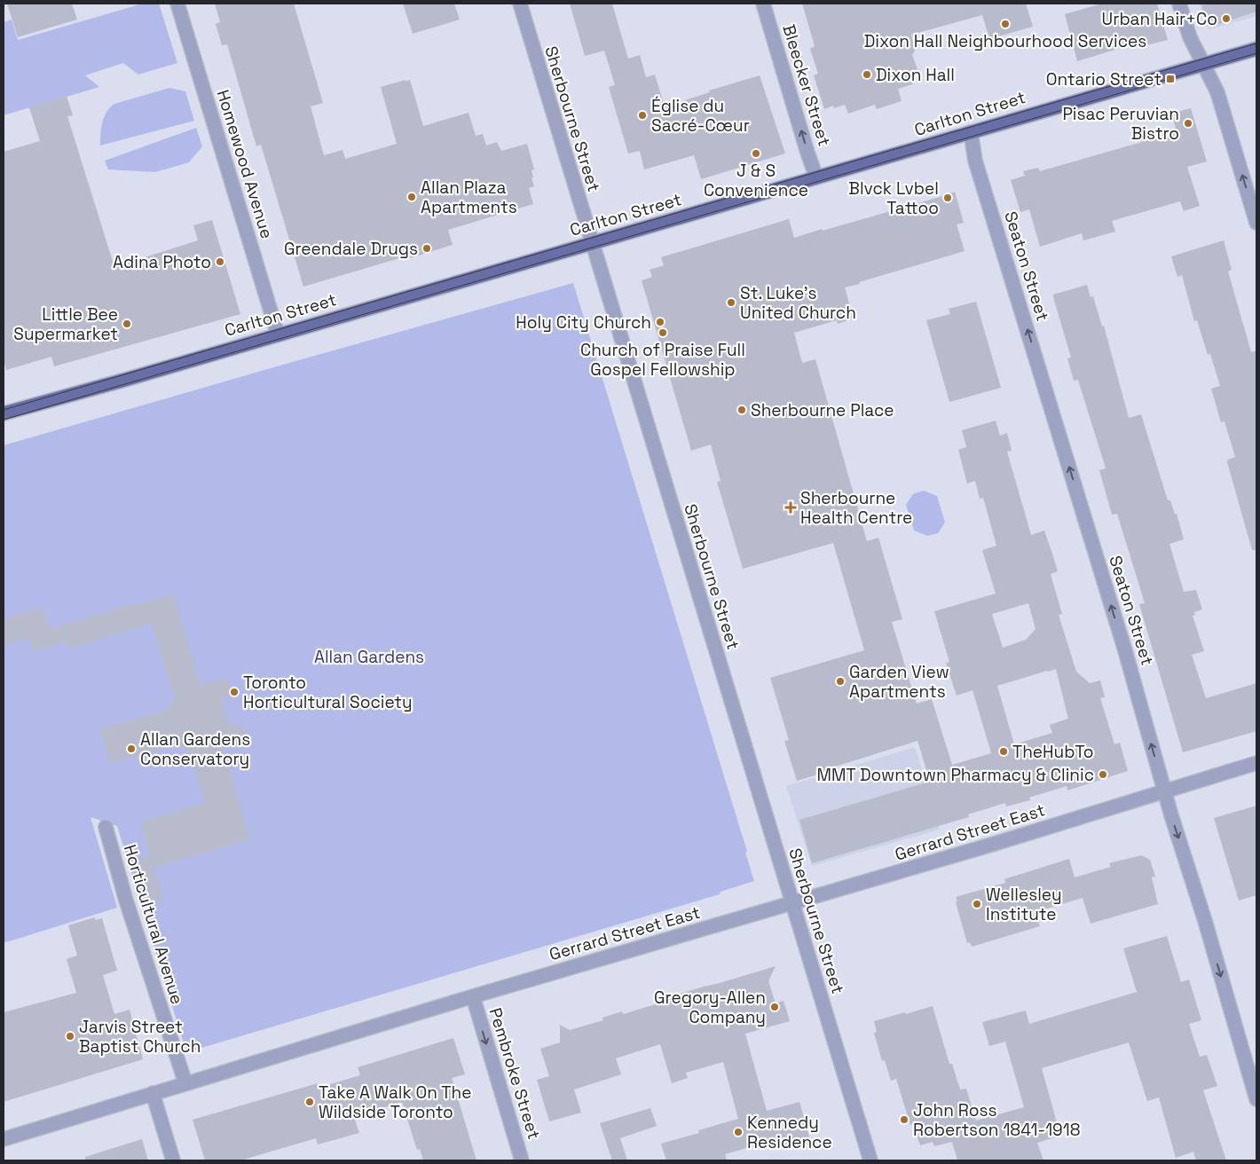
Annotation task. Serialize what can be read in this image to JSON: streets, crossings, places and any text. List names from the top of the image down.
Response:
{
  "streets": {
    "main road": ["Carlton Street"],
    "street": [
      "Bleecker Street",
      "Sherbourne Street",
      "Homewood Avenue",
      "Seaton Street",
      "Gerrard Street East",
      "Horticultural Avenue",
      "Pembroke Street"
    ]
  },
  "crossings": [
    ["Bleecker Street", "Carlton Street"],
    ["Carlton Street", "Sherbourne Street"],
    ["Carlton Street", "Homewood Avenue"],
    ["Carlton Street", "Seaton Street"],
    ["Sherbourne Street", "Gerrard Street East"],
    ["Seaton Street", "Gerrard Street East"],
    ["Gerrard Street East", "Horticultural Avenue"],
    ["Gerrard Street East", "Pembroke Street"]
  ],
  "one_way": ["Bleecker Street", "Pembroke Street"],
  "parks": ["Allan Gardens"],
  "places": {
    "other": [
      "Urban Hair+Co",
      "Dixon Hall Neighbourhood Services",
      "Dixon Hall",
      "Église du Sacré-Cœur",
      "Pisac Peruvian Bistro",
      "J & S Convenience",
      "Allan Plaza Apartments",
      "Blvck Lvbel Tattoo",
      "Greendale Drugs",
      "Adina Photo",
      "St. Luke's United Church",
      "Holy City Church",
      "Little Bee Supermarket",
      "Church of Praise Full Gospel Fellowship",
      "Sherbourne Place",
      "Garden View Apartments",
      "Toronto Horticultural Society",
      "Allan Gardens Conservatory",
      "TheHubTo",
      "MMT Downtown Pharmacy & Clinic",
      "Wellesley Institute",
      "Gregory-Allen Company",
      "Jarvis Street Baptist Church",
      "Take A Walk On The Wildside Toronto",
      "John Ross Robertson 1841-1918",
      "Kennedy Residence"
    ],
    "transit": ["Ontario Street"],
    "health": ["Sherbourne Health Centre"]
  }
}
